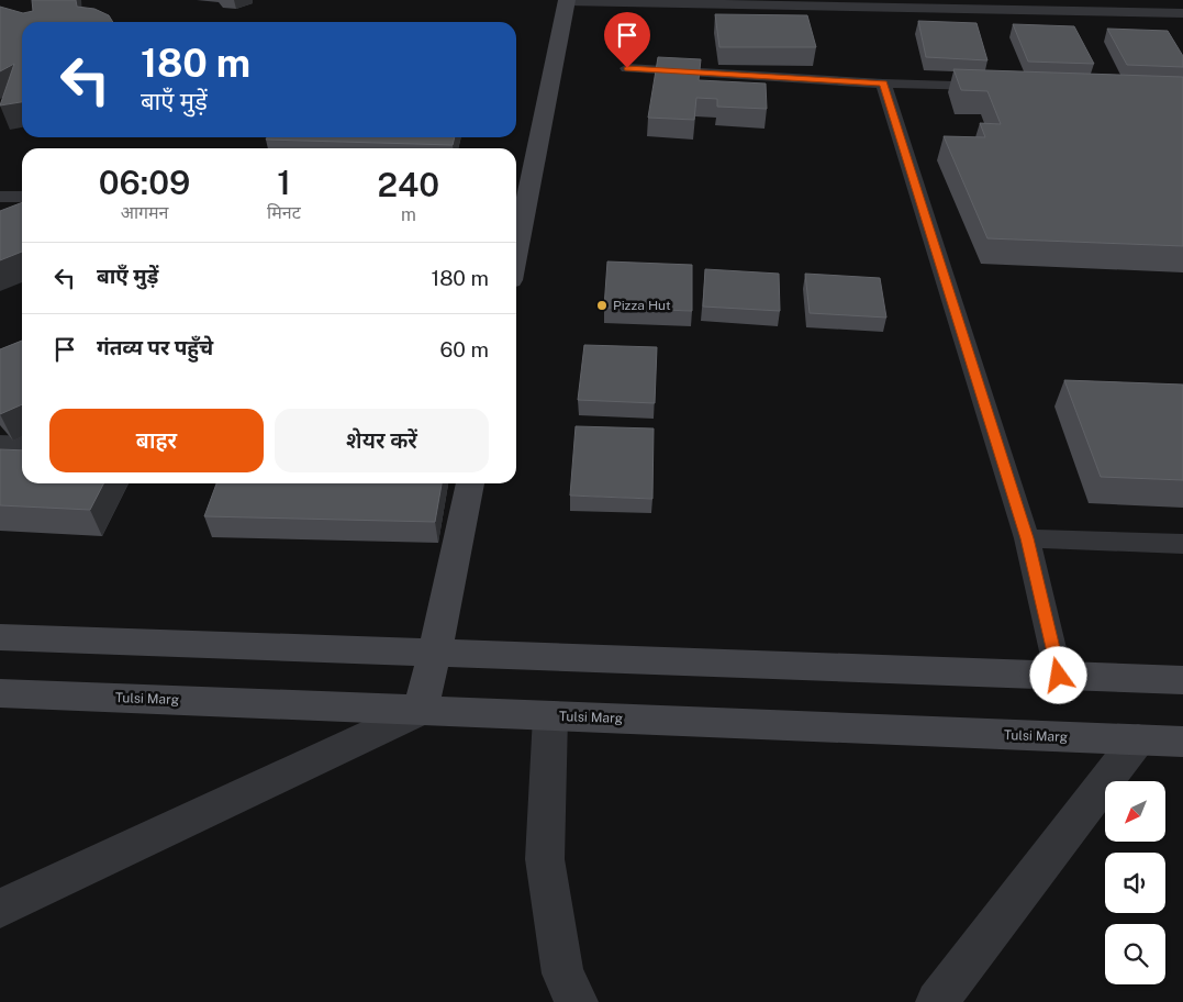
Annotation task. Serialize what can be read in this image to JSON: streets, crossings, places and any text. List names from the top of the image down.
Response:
{
  "streets": {
    "street": ["Tulsi Marg"]
  },
  "places": ["Pizza Hut"],
  "north": "bottom left",
  "page": {
    "turn": ["180 m", "बाएँ मुड़ें"],
    "eta": [
      "06:09",
      "आगमन",
      "1",
      "मिनट",
      "240",
      "m"
    ],
    "list": [
      {
        "name": "बाएँ मुड़ें",
        "value": "180 m"
      },
      {
        "name": "गंतव्य पर पहुँचे",
        "value": "60 m"
      }
    ],
    "buttons": ["बाहर", "शेयर करें"]
  }
}
